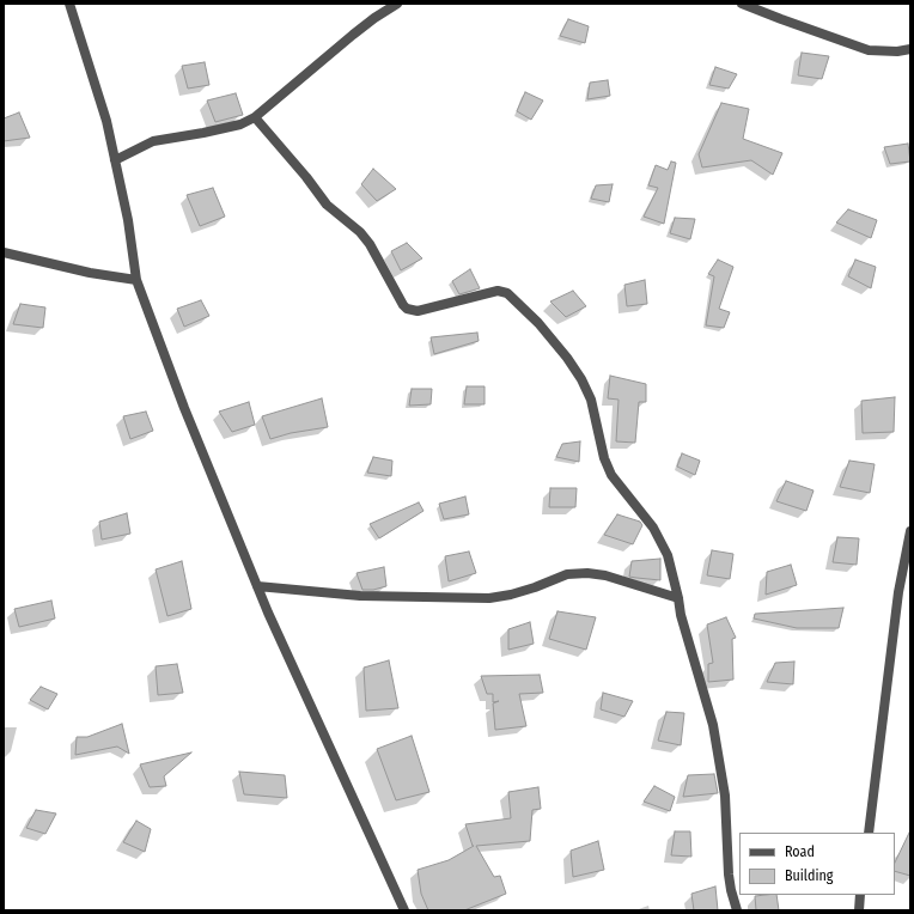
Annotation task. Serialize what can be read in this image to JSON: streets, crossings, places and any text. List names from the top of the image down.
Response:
{
  "legend": ["Road", "Building"]
}
